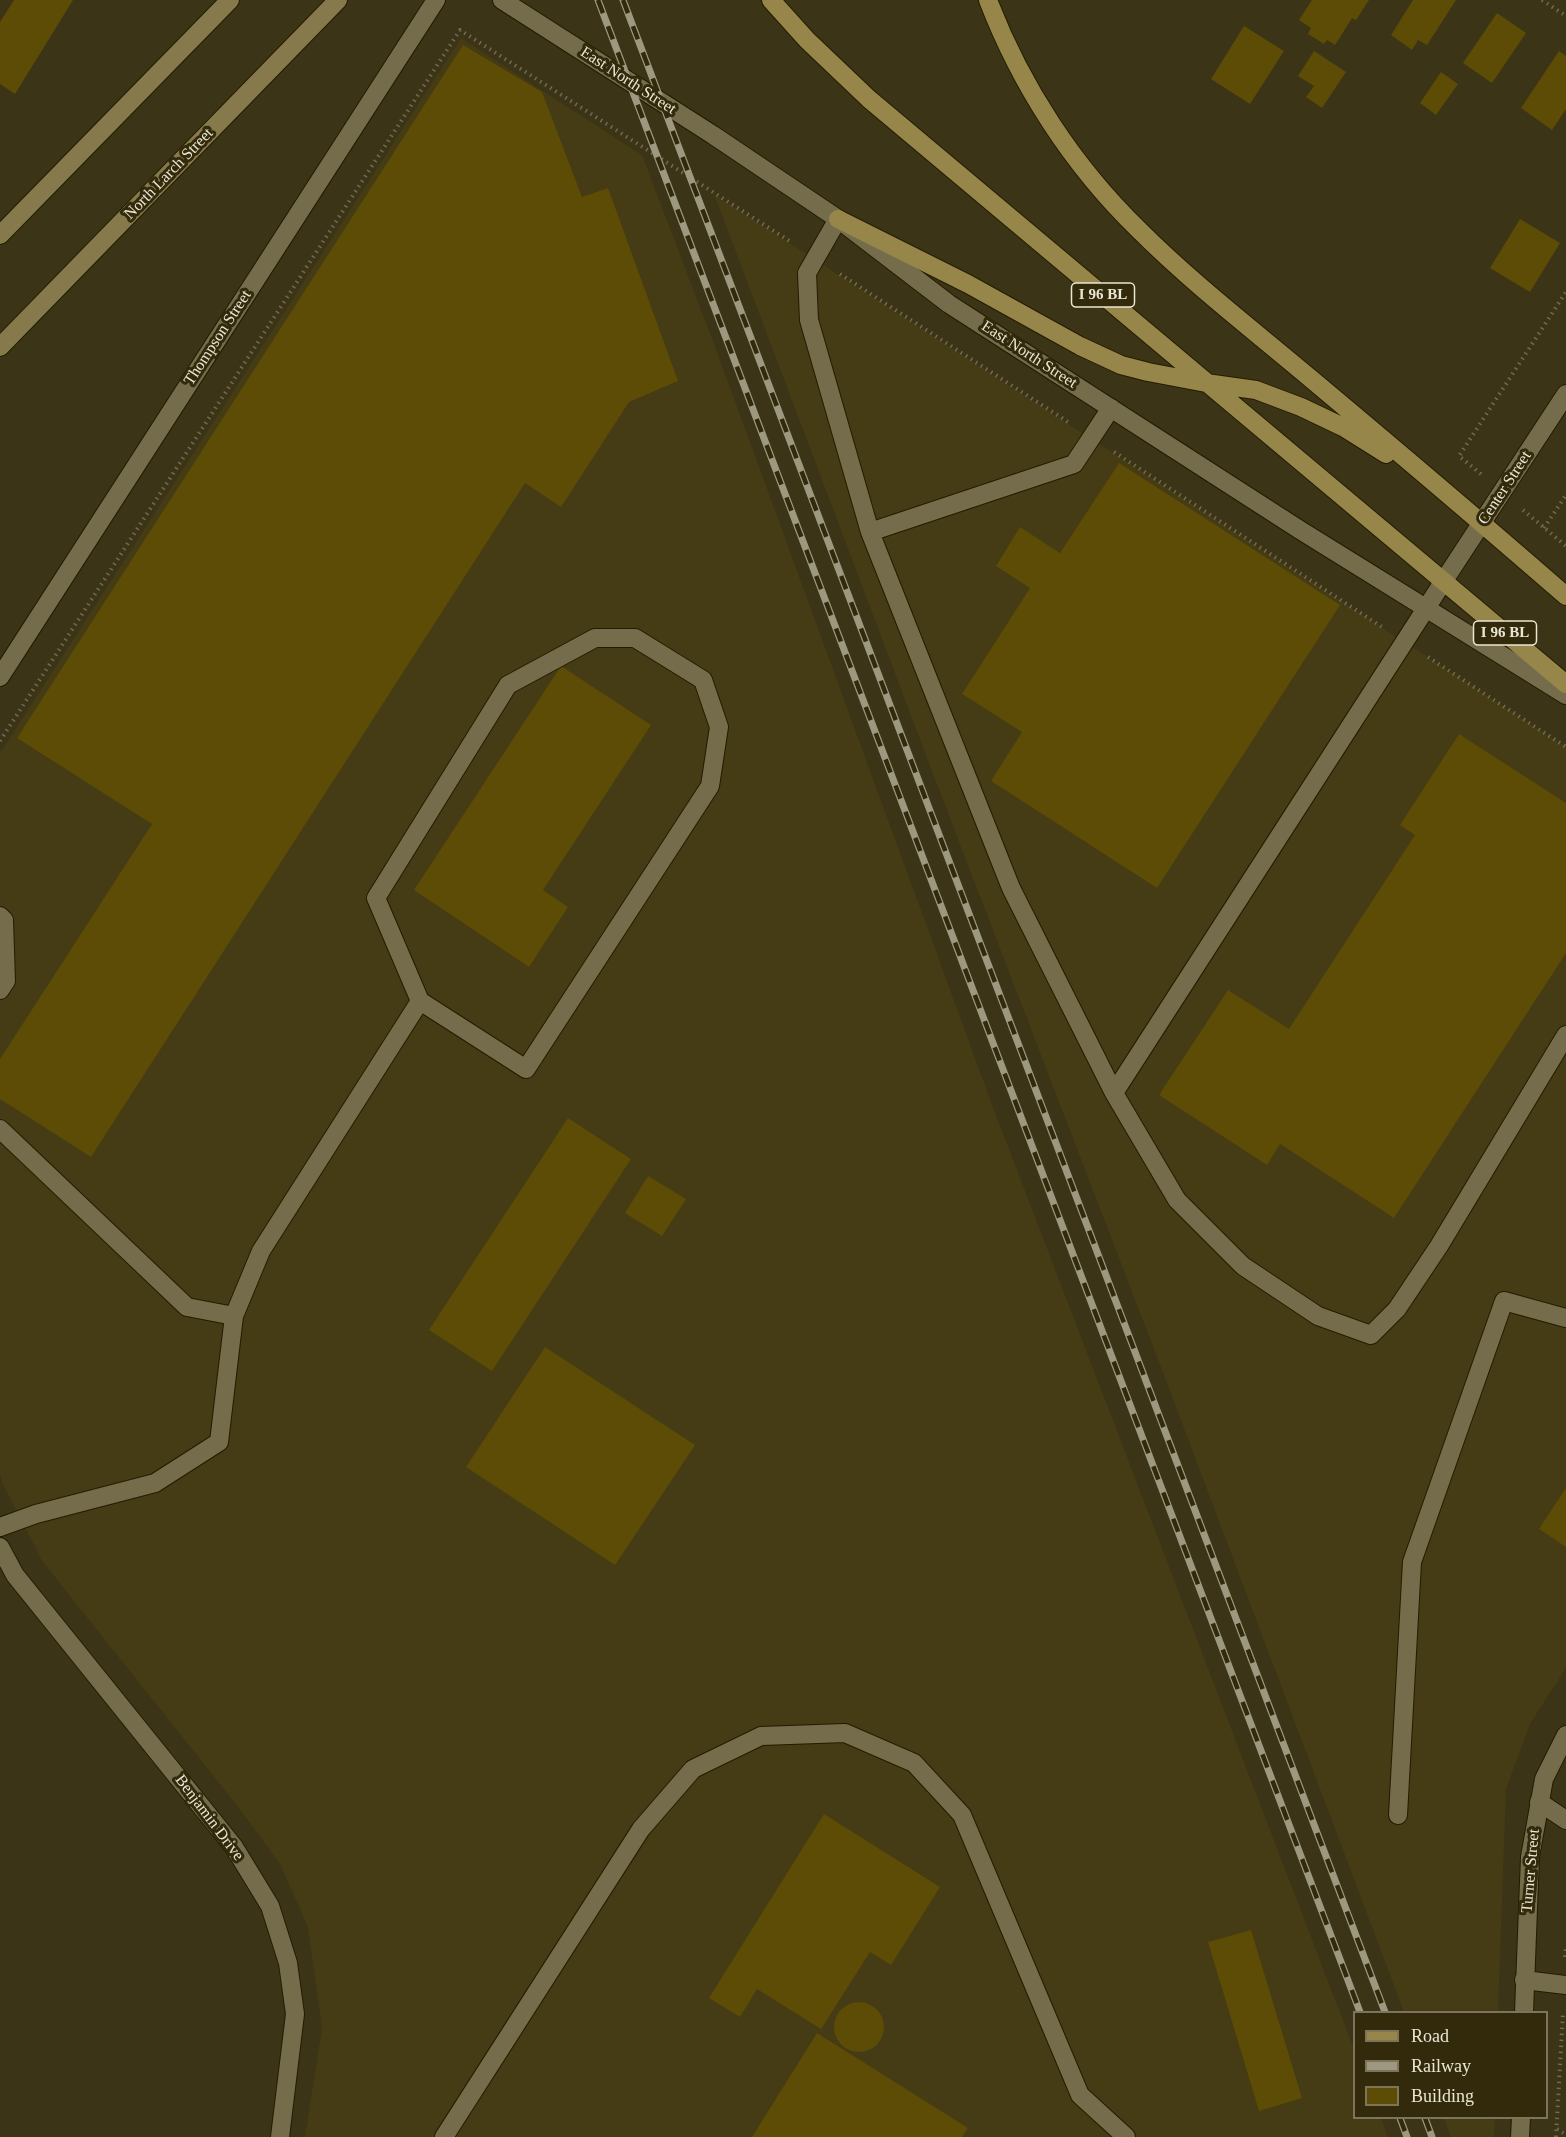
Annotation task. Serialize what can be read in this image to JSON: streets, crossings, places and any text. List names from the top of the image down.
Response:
{
  "streets": {
    "main road": ["North Larch Street", "I 96 BL"],
    "street": [
      "East North Street",
      "Thompson Street",
      "Center Street",
      "Benjamin Drive",
      "Turner Street"
    ]
  },
  "crossings": [
    ["East North Street", "Center Street"],
    ["I 96 BL", "Center Street"]
  ],
  "legend": ["Road", "Railway", "Building"]
}
